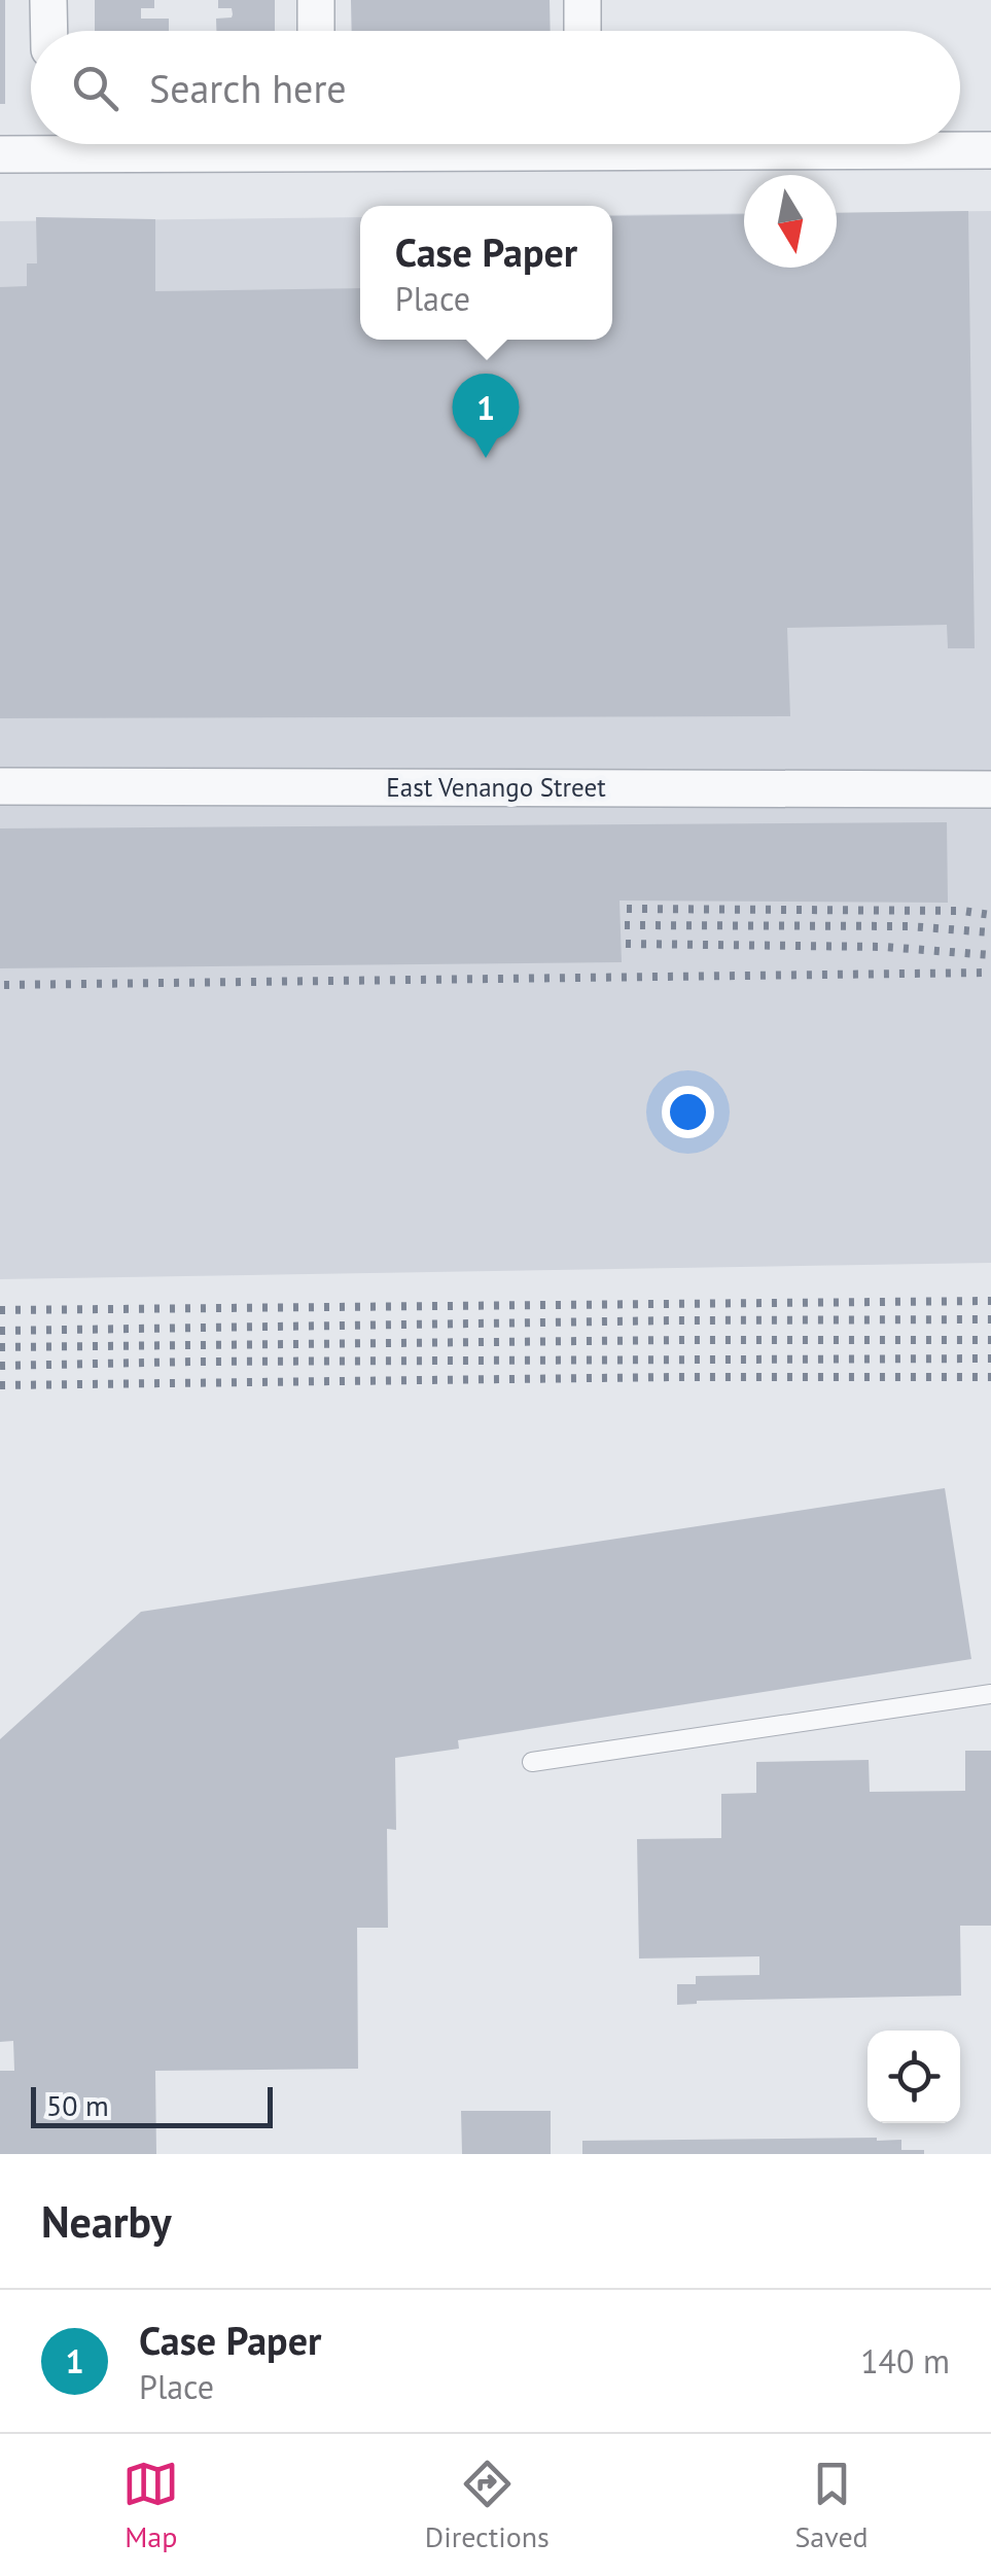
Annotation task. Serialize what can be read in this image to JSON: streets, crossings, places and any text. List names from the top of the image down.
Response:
{
  "streets": {
    "street": ["East Venango Street"]
  },
  "scale_bar": "50 m",
  "north": "bottom",
  "page": {
    "search": "Search here",
    "popup": ["Case Paper", "Place"],
    "pins": "1",
    "scale": "50 m",
    "heading": "Nearby",
    "list": [
      {
        "mark": "1",
        "name": "Case Paper",
        "note": "Place",
        "value": "140 m"
      }
    ],
    "nav": ["Map", "Directions", "Saved"]
  }
}
